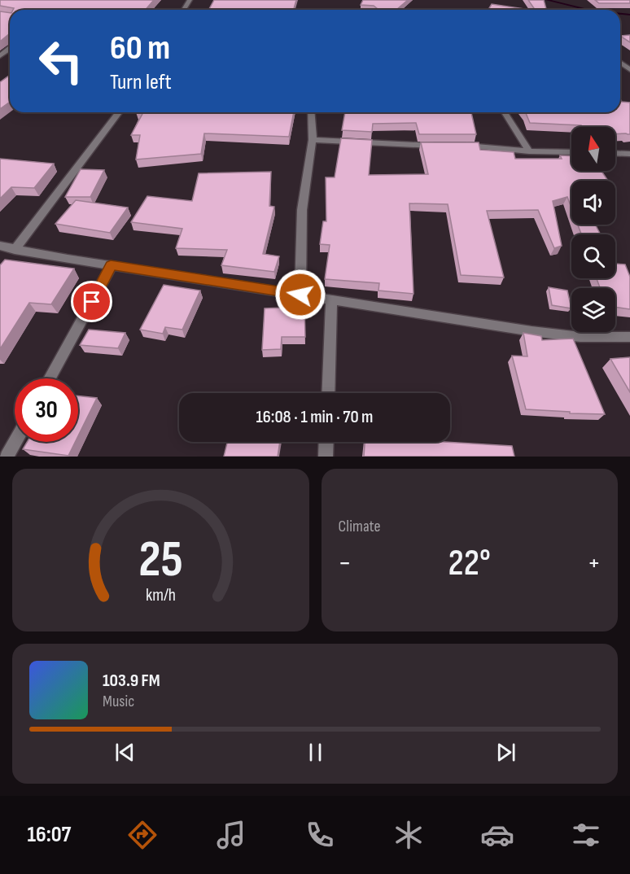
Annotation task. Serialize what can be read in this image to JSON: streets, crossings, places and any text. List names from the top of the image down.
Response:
{
  "north": "top",
  "page": {
    "turn": ["60 m", "Turn left"],
    "limit": "30",
    "trip": "16:08 · 1 min · 70 m",
    "tile": "Climate",
    "heat": ["−", "22°", "+"],
    "song": ["103.9 FM", "Music"],
    "tabs": "16:07",
    "gauge": ["25", "km/h"]
  }
}
